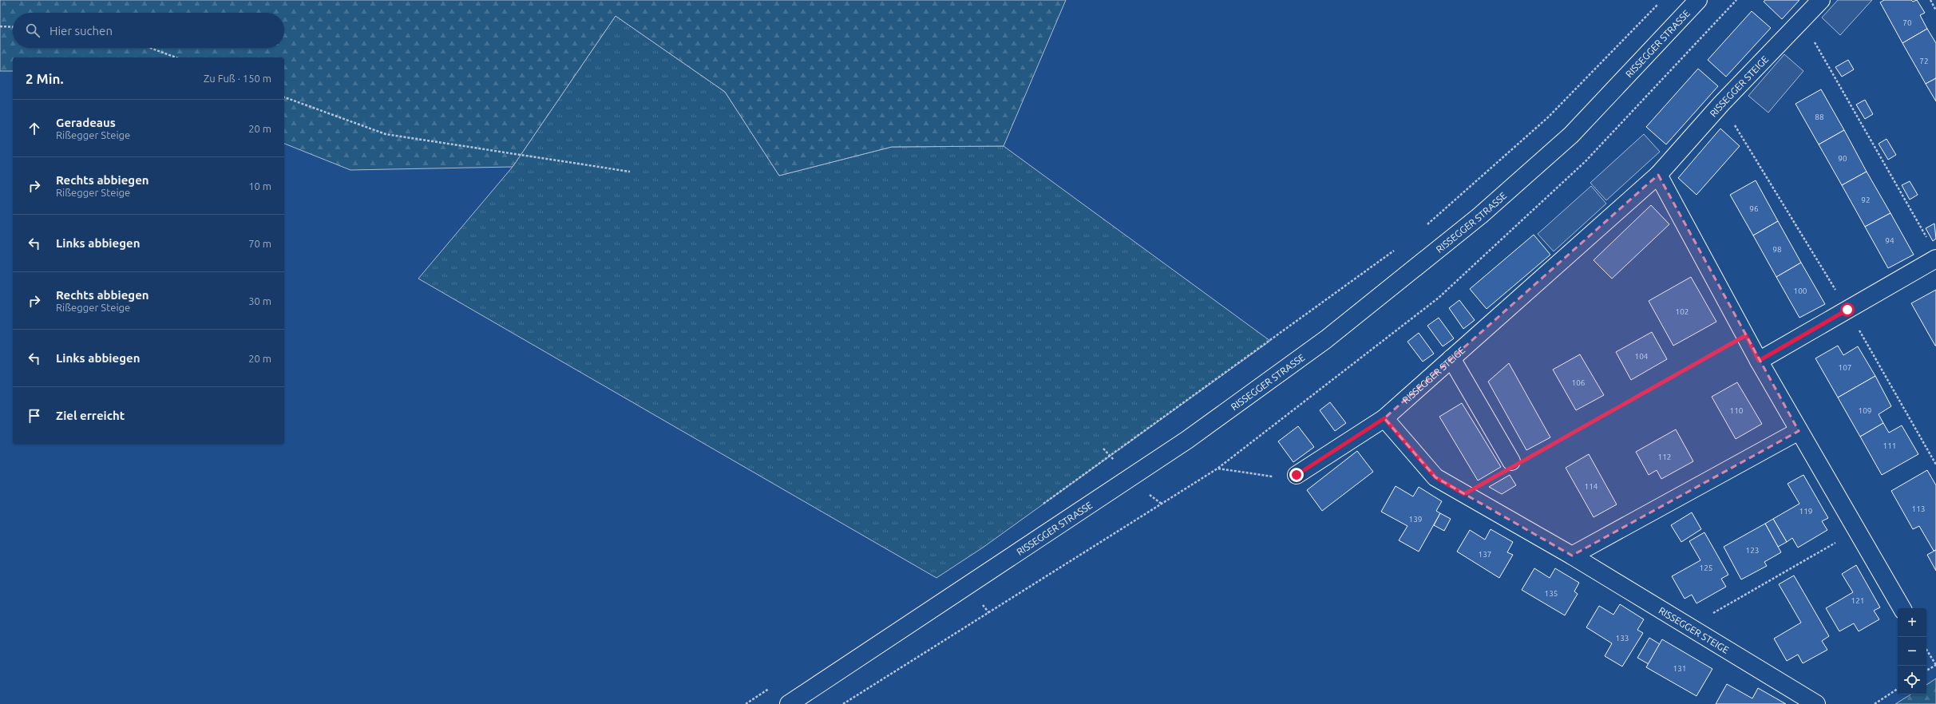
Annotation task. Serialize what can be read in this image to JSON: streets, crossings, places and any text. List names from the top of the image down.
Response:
{
  "streets": {
    "street": ["RISSEGGER STRASSE", "RISSEGGER STEIGE"]
  },
  "house_numbers": [
    "70",
    "72",
    "88",
    "90",
    "92",
    "96",
    "94",
    "98",
    "100",
    "102",
    "104",
    "107",
    "106",
    "110",
    "109",
    "111",
    "112",
    "114",
    "113",
    "119",
    "139",
    "123",
    "137",
    "125",
    "135",
    "121",
    "133",
    "131"
  ],
  "page": {
    "search": "Hier suchen",
    "heading": ["2 Min.", "Zu Fuß · 150 m"],
    "list": [
      ["Geradeaus", "Rißegger Steige", "20 m"],
      ["Rechts abbiegen", "Rißegger Steige", "10 m"],
      ["Links abbiegen", "70 m"],
      ["Rechts abbiegen", "Rißegger Steige", "30 m"],
      ["Links abbiegen", "20 m"],
      "Ziel erreicht"
    ],
    "map_buttons": ["+", "−"]
  }
}
